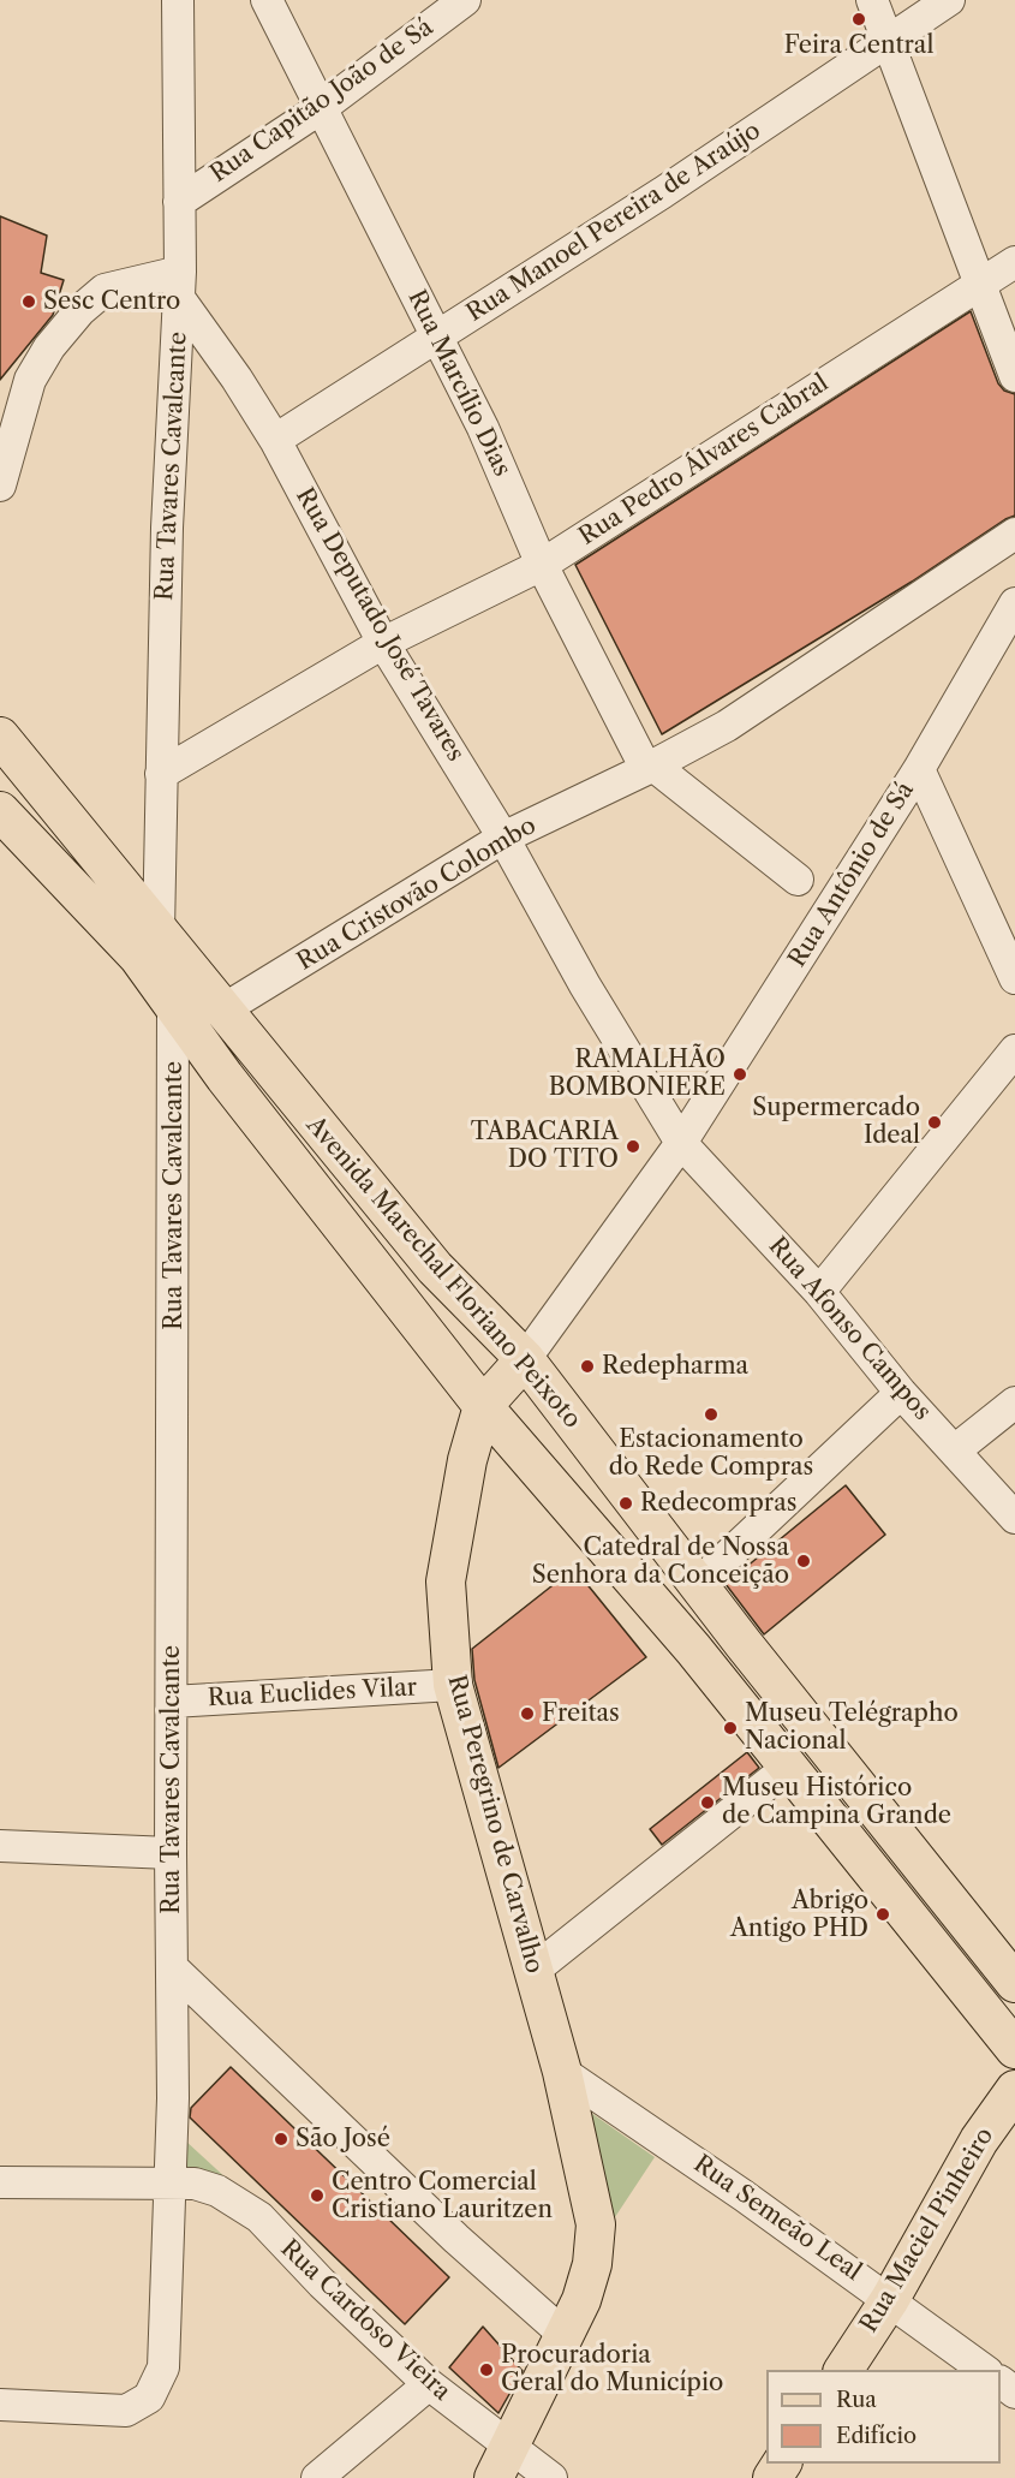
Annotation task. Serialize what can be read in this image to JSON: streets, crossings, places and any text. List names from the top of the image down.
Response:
{
  "streets": {
    "main road": ["Avenida Marechal Floriano Peixoto", "Rua Peregrino de Carvalho", "Rua Maciel Pinheiro"],
    "street": [
      "Rua Capitão João de Sá",
      "Rua Manoel Pereira de Araújo",
      "Rua Marcílio Dias",
      "Rua Pedro Álvares Cabral",
      "Rua Tavares Cavalcante",
      "Rua Deputado José Tavares",
      "Rua Antônio de Sá",
      "Rua Cristovão Colombo",
      "Rua Afonso Campos",
      "Rua Euclides Vilar",
      "Rua Semeão Leal",
      "Rua Cardoso Vieira"
    ]
  },
  "crossings": [
    ["Rua Capitão João de Sá", "Rua Marcílio Dias"],
    ["Rua Capitão João de Sá", "Rua Tavares Cavalcante"],
    ["Rua Manoel Pereira de Araújo", "Rua Marcílio Dias"],
    ["Rua Manoel Pereira de Araújo", "Rua Deputado José Tavares"],
    ["Rua Marcílio Dias", "Rua Pedro Álvares Cabral"],
    ["Rua Marcílio Dias", "Rua Cristovão Colombo"],
    ["Rua Pedro Álvares Cabral", "Rua Tavares Cavalcante"],
    ["Rua Pedro Álvares Cabral", "Rua Deputado José Tavares"],
    ["Rua Tavares Cavalcante", "Rua Deputado José Tavares"],
    ["Rua Tavares Cavalcante", "Avenida Marechal Floriano Peixoto"],
    ["Rua Tavares Cavalcante", "Rua Euclides Vilar"],
    ["Rua Tavares Cavalcante", "Rua Cardoso Vieira"],
    ["Rua Deputado José Tavares", "Rua Antônio de Sá"],
    ["Rua Deputado José Tavares", "Rua Cristovão Colombo"],
    ["Rua Deputado José Tavares", "Rua Afonso Campos"],
    ["Rua Deputado José Tavares", "Rua Peregrino de Carvalho"],
    ["Rua Antônio de Sá", "Rua Afonso Campos"],
    ["Rua Antônio de Sá", "Rua Peregrino de Carvalho"],
    ["Rua Cristovão Colombo", "Avenida Marechal Floriano Peixoto"],
    ["Avenida Marechal Floriano Peixoto", "Rua Peregrino de Carvalho"],
    ["Rua Afonso Campos", "Rua Peregrino de Carvalho"],
    ["Rua Euclides Vilar", "Rua Peregrino de Carvalho"],
    ["Rua Peregrino de Carvalho", "Rua Semeão Leal"],
    ["Rua Peregrino de Carvalho", "Rua Cardoso Vieira"],
    ["Rua Semeão Leal", "Rua Maciel Pinheiro"]
  ],
  "places": [
    "Feira Central",
    "Sesc Centro",
    "RAMALHÃO BOMBONIERE",
    "Supermercado Ideal",
    "TABACARIA DO TITO",
    "Redepharma",
    "Estacionamento do Rede Compras",
    "Redecompras",
    "Catedral de Nossa Senhora da Conceição",
    "Freitas",
    "Museu Telégrapho Nacional",
    "Museu Histórico de Campina Grande",
    "Abrigo Antigo PHD",
    "São José",
    "Centro Comercial Cristiano Lauritzen",
    "Procuradoria Geral do Município"
  ],
  "legend": ["Rua", "Edifício"]
}
